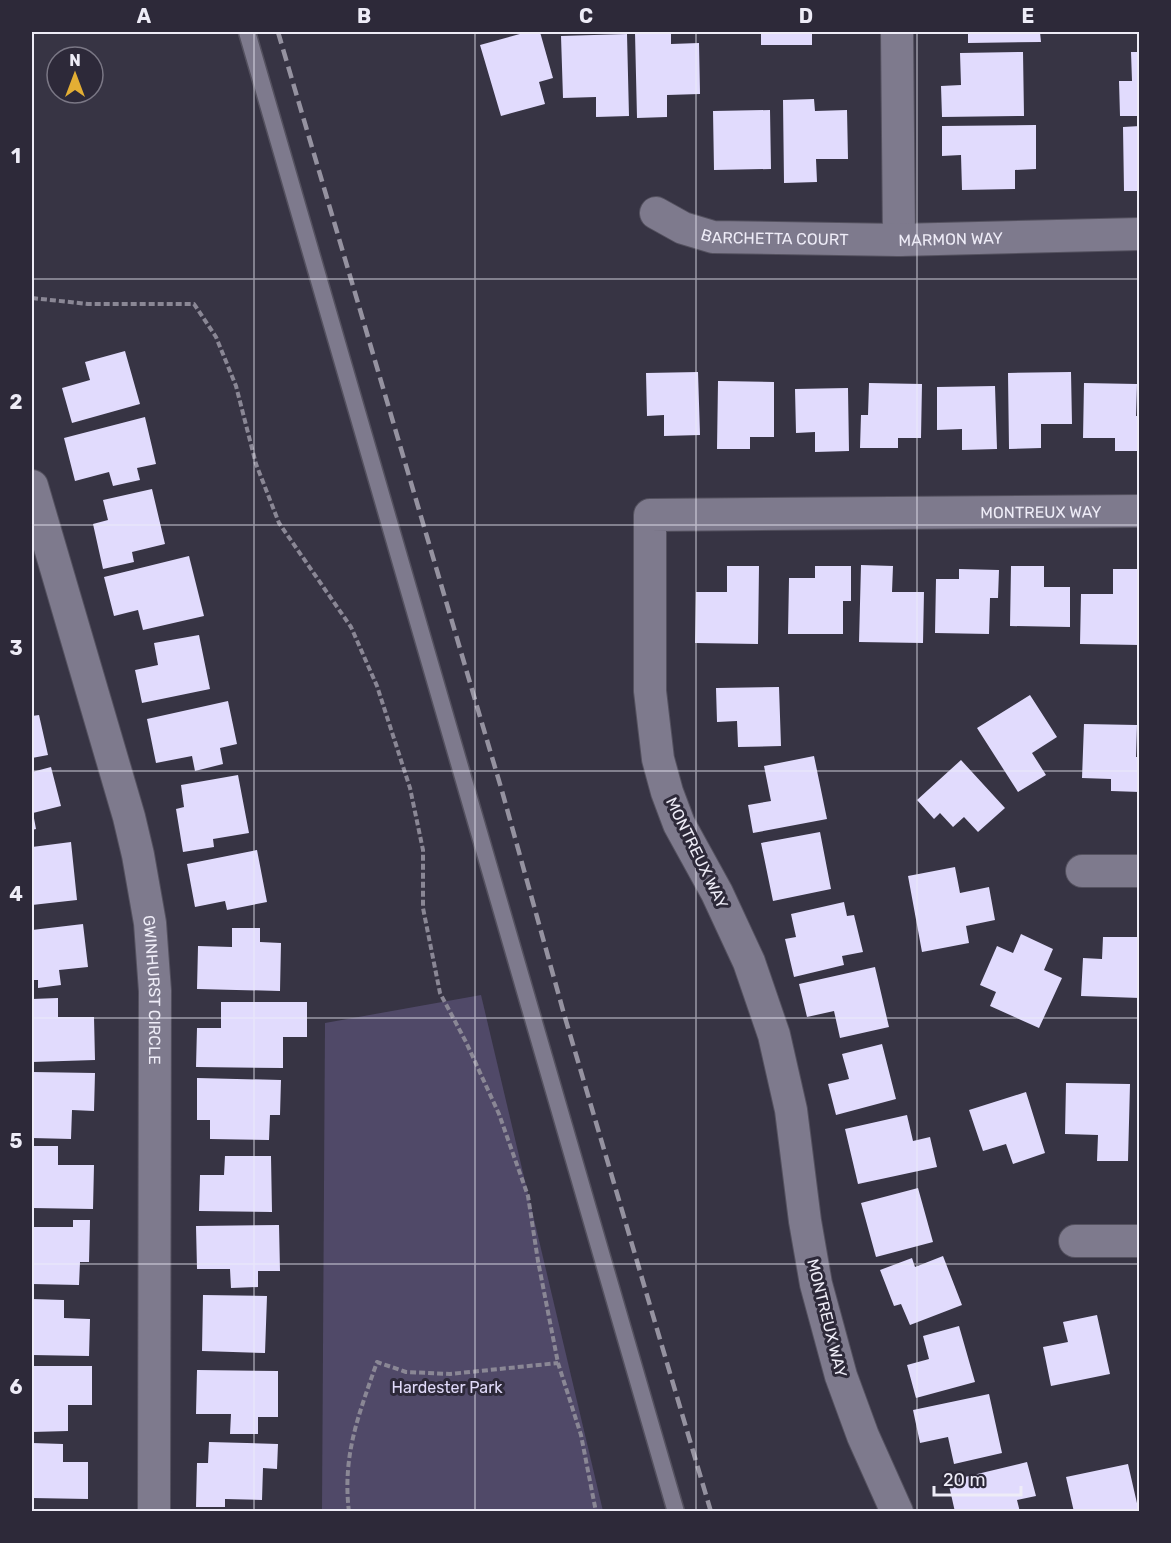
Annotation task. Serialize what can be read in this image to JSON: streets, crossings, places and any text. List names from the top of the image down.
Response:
{
  "streets": {
    "street": [
      "MARMON WAY",
      "BARCHETTA COURT",
      "MONTREUX WAY",
      "GWINHURST CIRCLE"
    ]
  },
  "crossings": [
    ["MARMON WAY", "BARCHETTA COURT"]
  ],
  "parks": ["Hardester Park"],
  "scale_bar": "20 m",
  "north": "top",
  "grid": {
    "columns": [
      "A",
      "B",
      "C",
      "D",
      "E"
    ],
    "rows": [
      "1",
      "2",
      "3",
      "4",
      "5",
      "6"
    ]
  }
}
